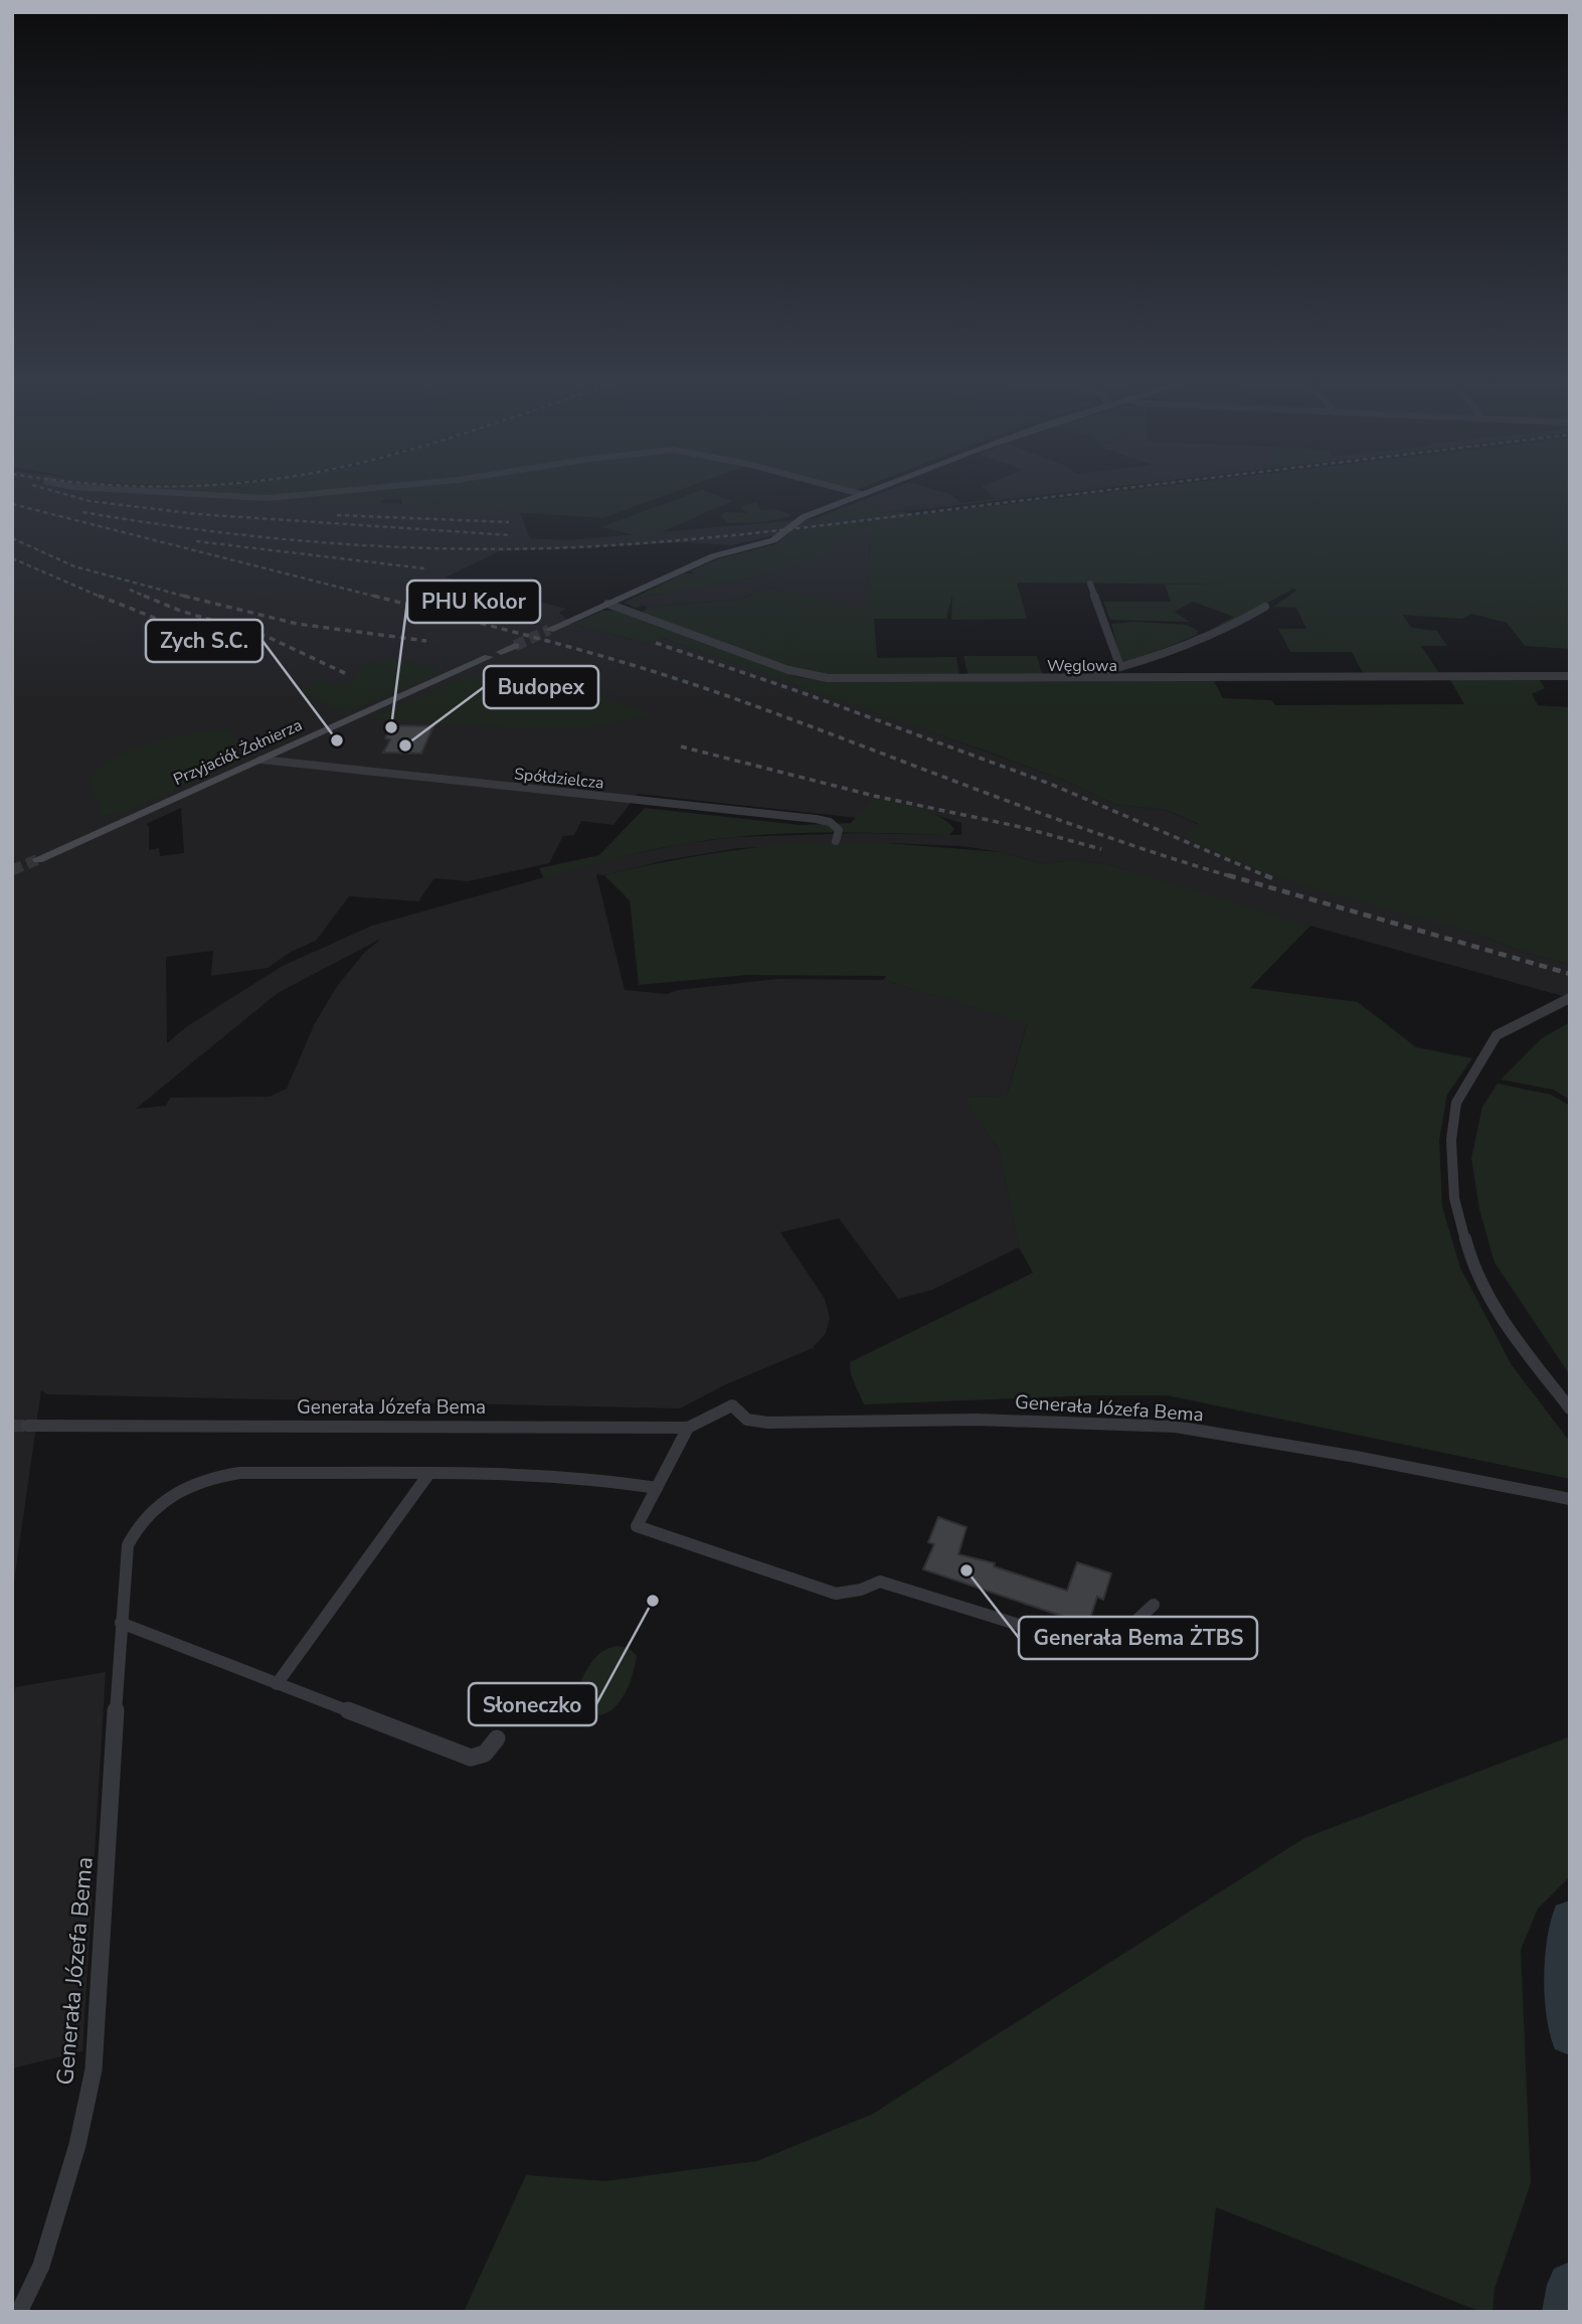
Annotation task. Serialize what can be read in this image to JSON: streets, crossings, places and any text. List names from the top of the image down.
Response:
{
  "streets": {
    "main road": ["Przyjaciół Żołnierza"],
    "street": ["Węglowa", "Spółdzielcza", "Generała Józefa Bema"]
  },
  "crossings": [
    ["Przyjaciół Żołnierza", "Spółdzielcza"]
  ],
  "places": [
    "PHU Kolor",
    "Zych S.C.",
    "Budopex",
    "Generała Bema ŻTBS",
    "Słoneczko"
  ]
}
